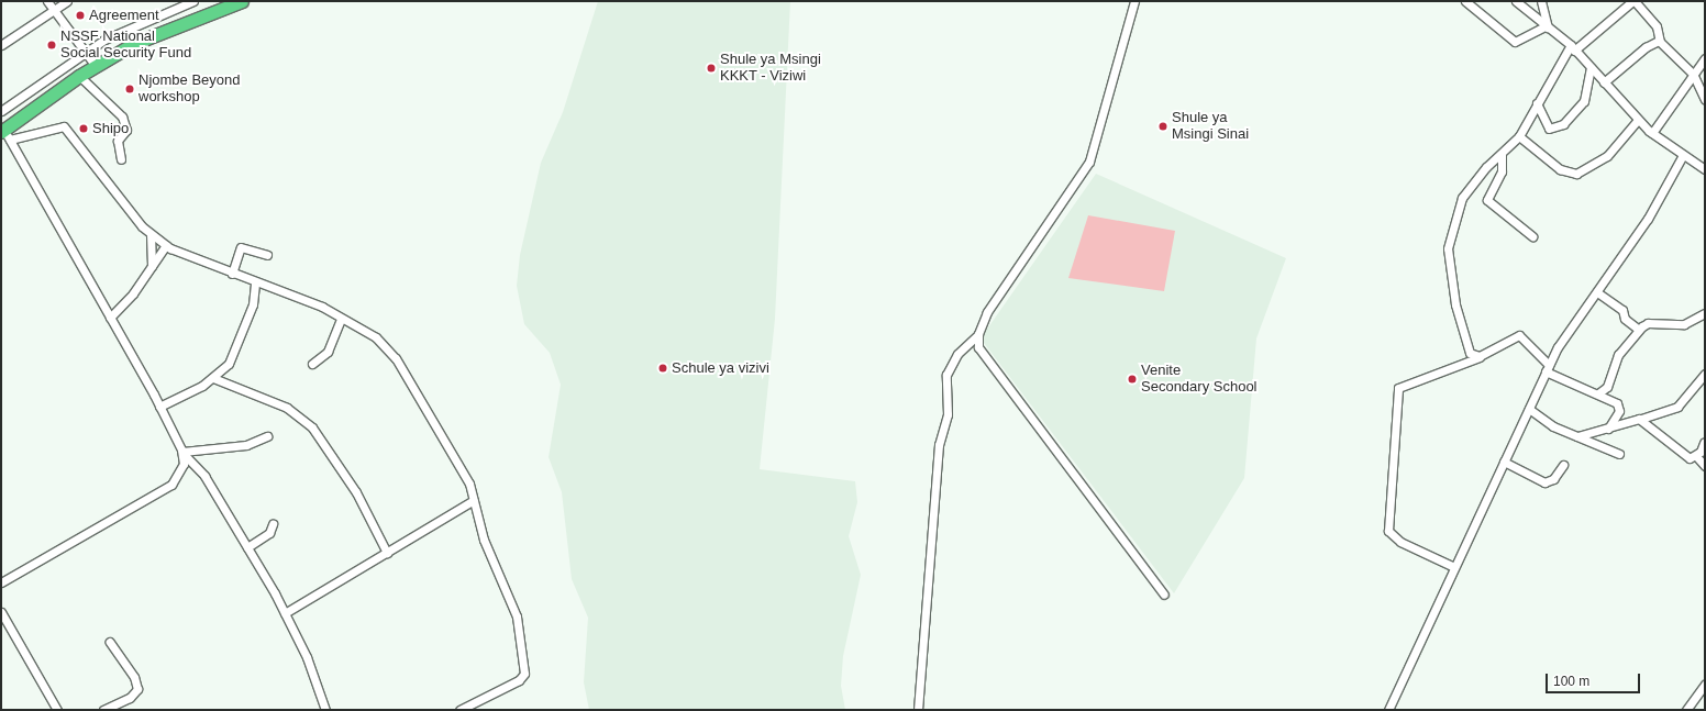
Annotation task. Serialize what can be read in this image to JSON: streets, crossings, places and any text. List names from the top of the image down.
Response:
{
  "places": [
    "Agreement",
    "NSSF National Social Security Fund",
    "Shule ya Msingi KKKT - Viziwi",
    "Njombe Beyond workshop",
    "Shule ya Msingi Sinai",
    "Shipo",
    "Schule ya vizivi",
    "Venite Secondary School"
  ],
  "scale_bar": "100 m"
}
